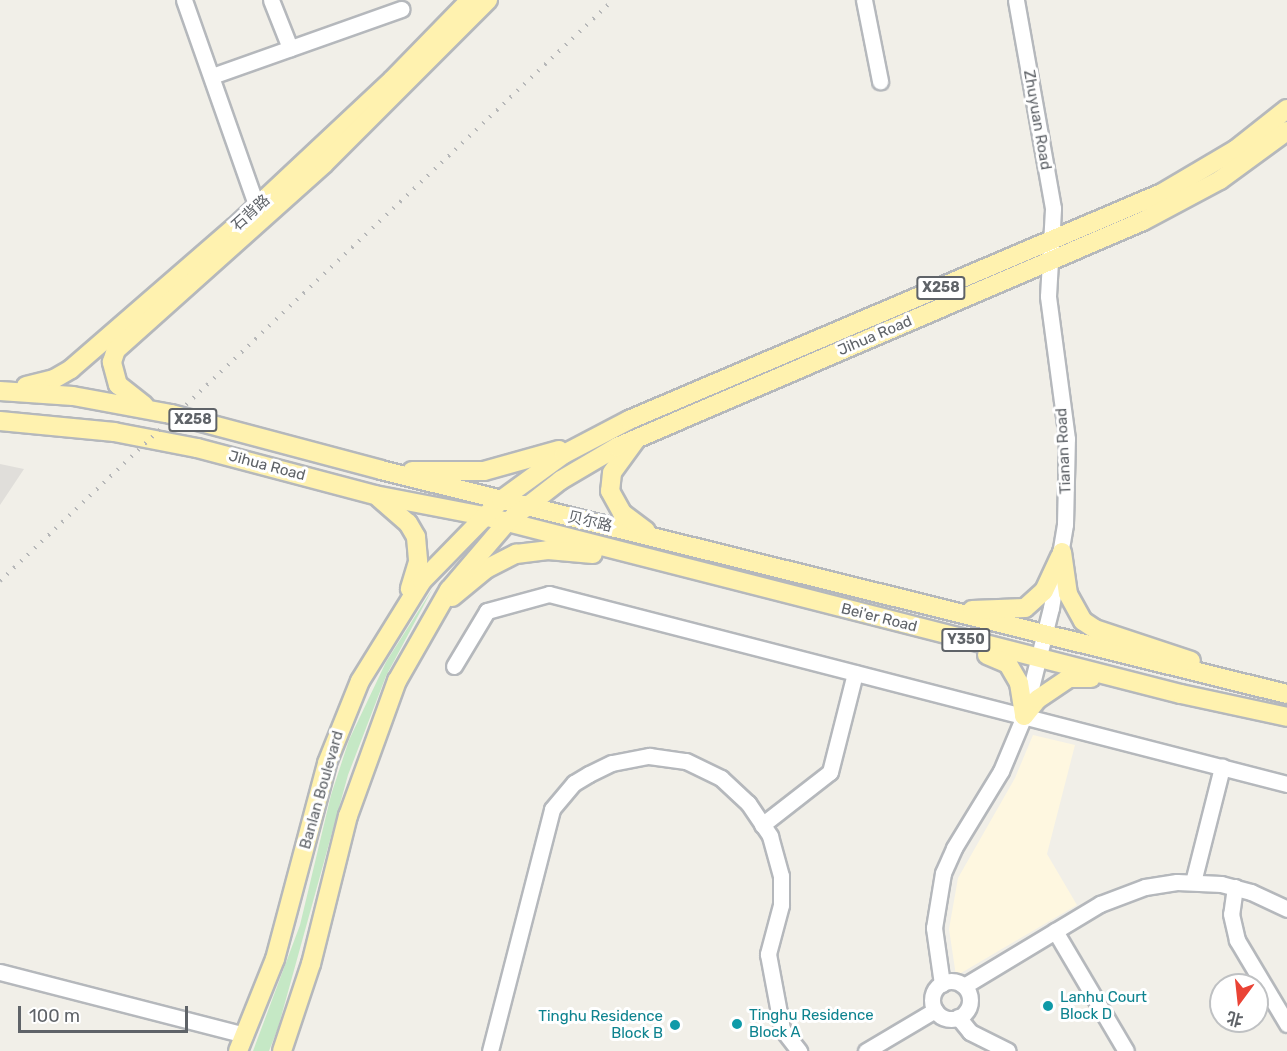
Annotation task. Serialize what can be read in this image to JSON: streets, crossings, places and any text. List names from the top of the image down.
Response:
{
  "streets": {
    "main road": [
      "石背路",
      "X258",
      "Jihua Road",
      "贝尔路",
      "Bei'er Road",
      "Y350",
      "Banlan Boulevard"
    ],
    "street": ["Zhuyuan Road", "Tianan Road"]
  },
  "crossings": [
    ["Zhuyuan Road", "Jihua Road"],
    ["Zhuyuan Road", "Tianan Road"],
    ["石背路", "Jihua Road"],
    ["X258", "Jihua Road"],
    ["X258", "Banlan Boulevard"],
    ["Jihua Road", "Tianan Road"],
    ["Jihua Road", "贝尔路"],
    ["Jihua Road", "Bei'er Road"],
    ["Jihua Road", "Banlan Boulevard"],
    ["Tianan Road", "Bei'er Road"],
    ["贝尔路", "Bei'er Road"]
  ],
  "places": ["Lanhu Court Block D", "Tinghu Residence Block A", "Tinghu Residence Block B"],
  "scale_bar": "100 m",
  "north": "bottom"
}
